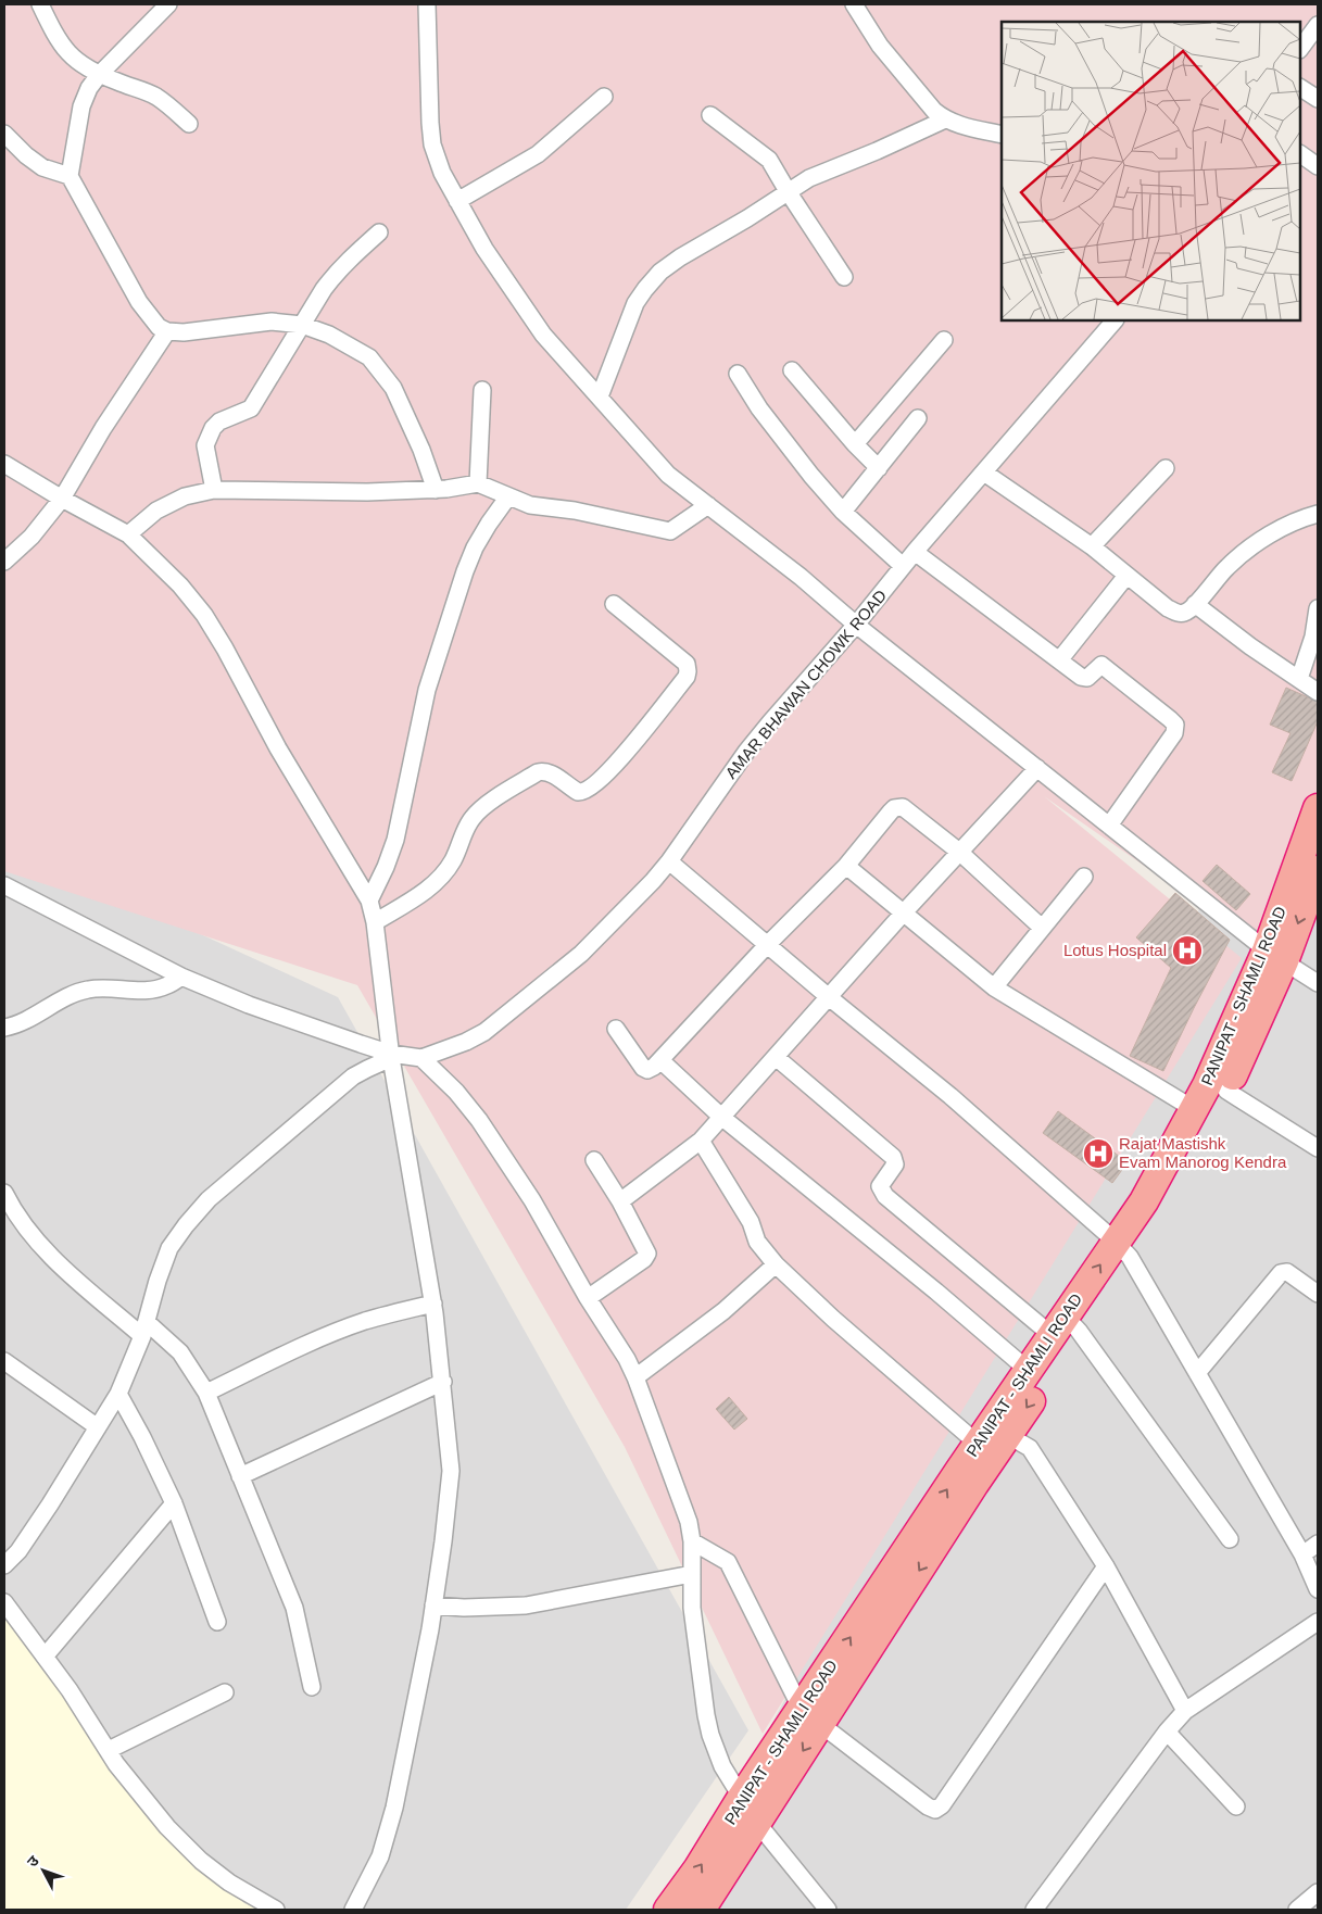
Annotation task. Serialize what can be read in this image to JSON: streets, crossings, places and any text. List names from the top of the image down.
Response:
{
  "streets": {
    "highway": ["PANIPAT - SHAMLI ROAD"],
    "street": ["AMAR BHAWAN CHOWK ROAD"]
  },
  "places": {
    "hospital": ["Lotus Hospital", "Rajat Mastishk Evam Manorog Kendra"]
  },
  "north": "top left"
}
